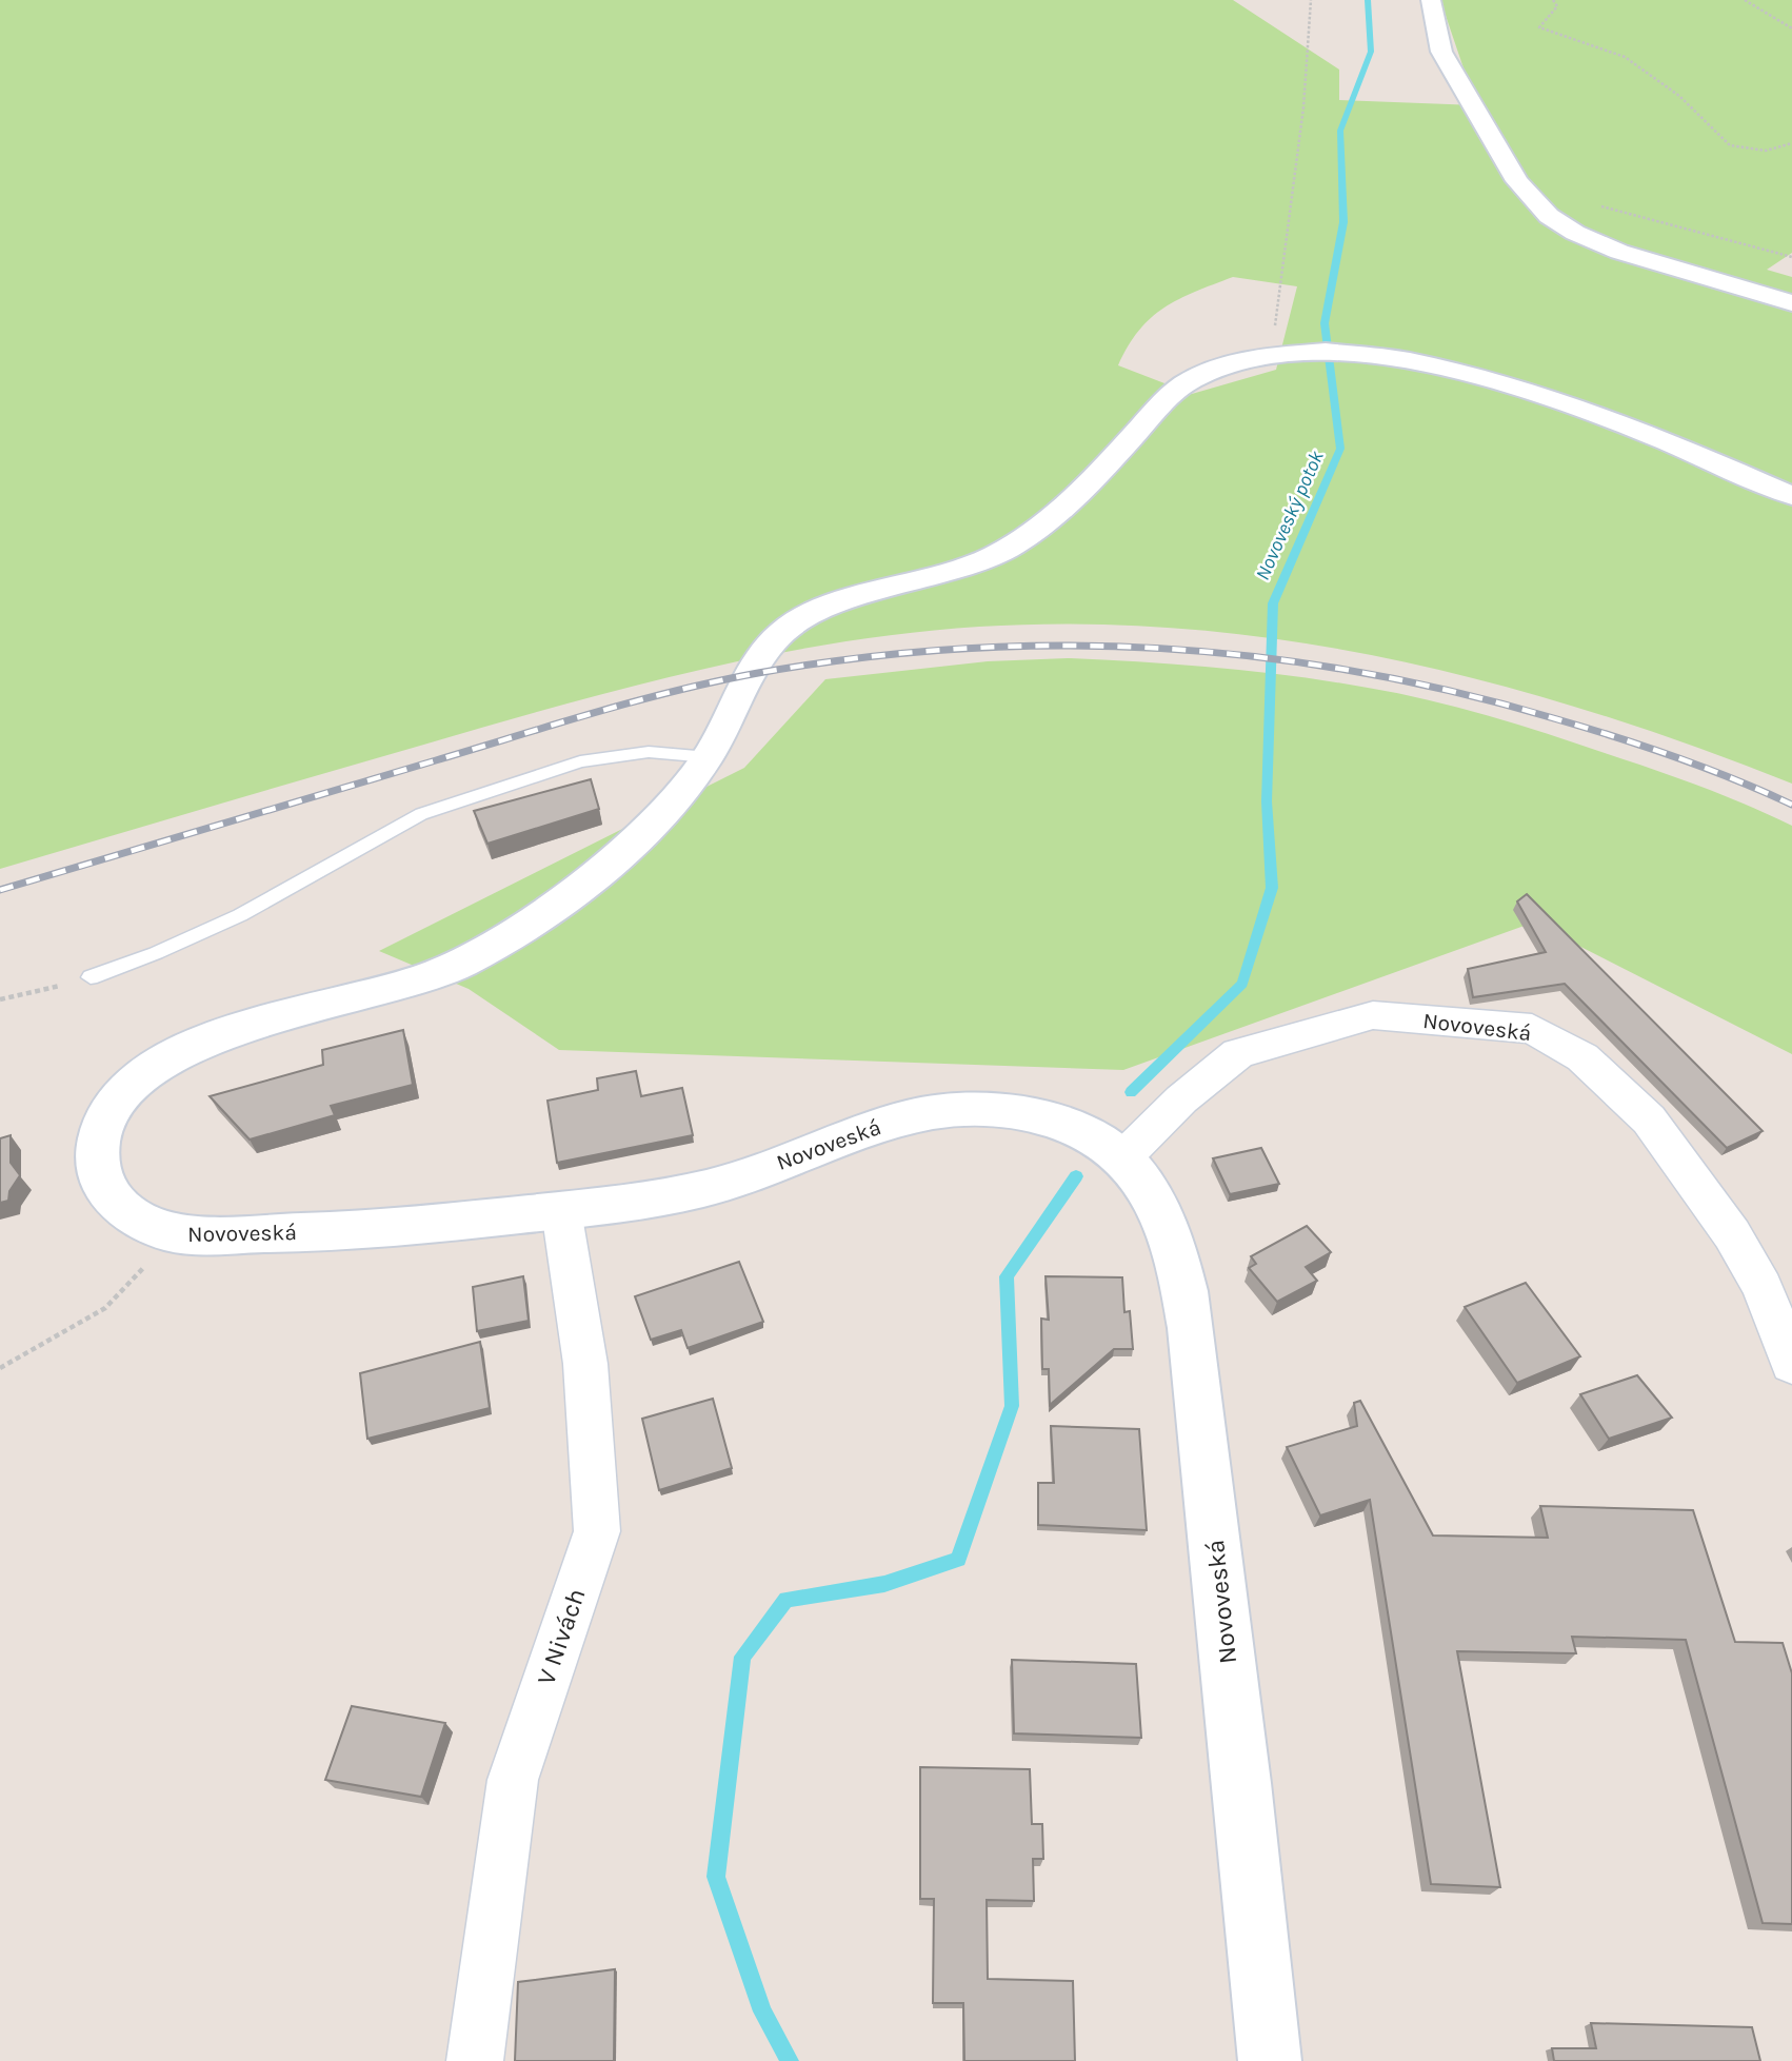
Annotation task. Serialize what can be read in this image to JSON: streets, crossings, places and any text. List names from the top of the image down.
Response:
{
  "streets": {
    "street": ["Novoveská", "V Nivách"]
  },
  "crossings": [
    ["Novoveská", "V Nivách"]
  ],
  "water": ["Novoveský potok"]
}
